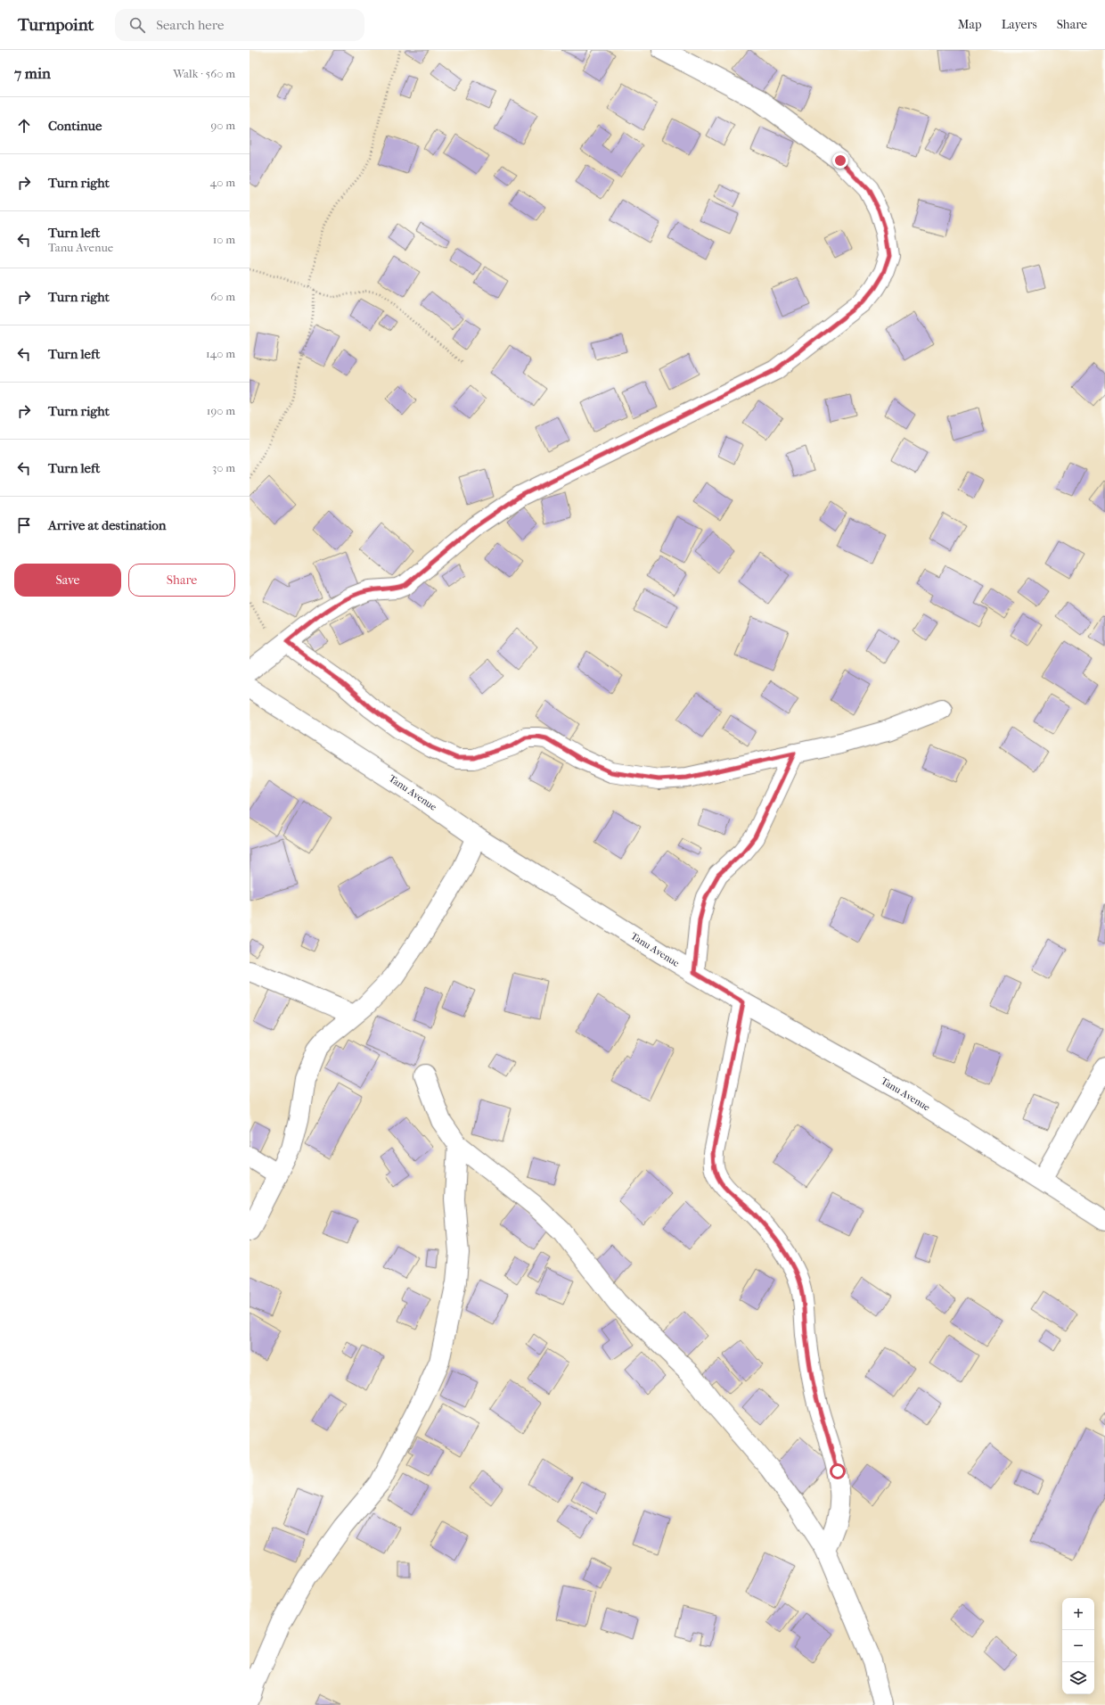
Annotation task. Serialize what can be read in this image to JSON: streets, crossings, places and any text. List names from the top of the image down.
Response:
{
  "streets": {
    "street": ["Tanu Avenue"]
  },
  "page": {
    "header": "Turnpoint",
    "search": "Search here",
    "nav": ["Map", "Layers", "Share"],
    "heading": ["7 min", "Walk · 560 m"],
    "list": [
      ["Continue", "90 m"],
      ["Turn right", "40 m"],
      ["Turn left", "Tanu Avenue", "10 m"],
      ["Turn right", "60 m"],
      ["Turn left", "140 m"],
      ["Turn right", "190 m"],
      ["Turn left", "30 m"],
      "Arrive at destination"
    ],
    "buttons": ["Save", "Share"],
    "map_buttons": ["+", "−"]
  }
}
